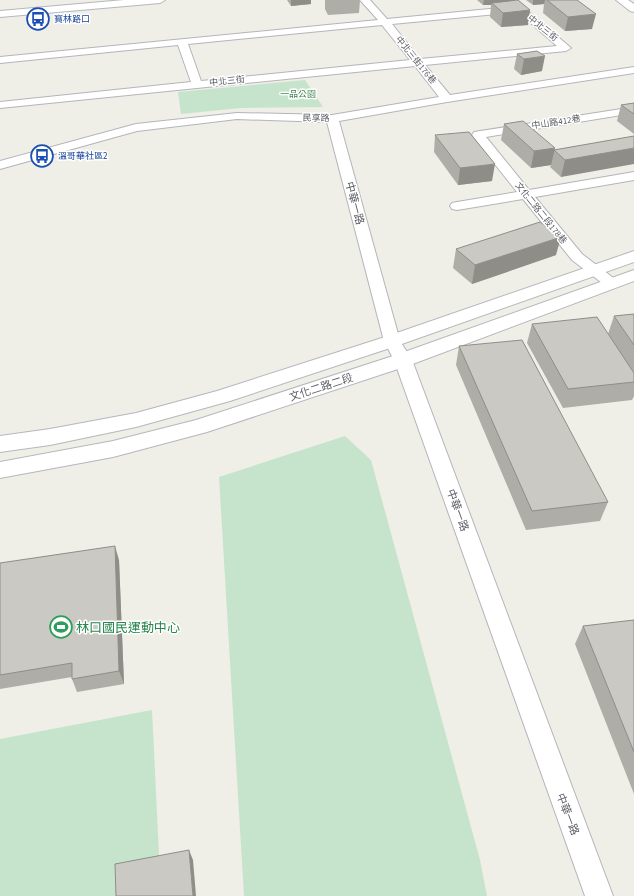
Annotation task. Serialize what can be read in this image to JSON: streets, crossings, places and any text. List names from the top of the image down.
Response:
{
  "streets": {
    "street": [
      "中北三街",
      "中北三街176巷",
      "民享路",
      "中山路412巷",
      "中華一路",
      "文化二路二段178巷",
      "文化二路二段"
    ]
  },
  "crossings": [
    ["中北三街", "中北三街176巷"],
    ["中北三街176巷", "民享路"],
    ["民享路", "中華一路"],
    ["中山路412巷", "文化二路二段178巷"],
    ["中華一路", "文化二路二段"],
    ["文化二路二段178巷", "文化二路二段"]
  ],
  "parks": ["一品公園"],
  "places": {
    "bus stop": ["寶林路口", "溫哥華社區2"],
    "sports": ["林口國民運動中心"]
  }
}
